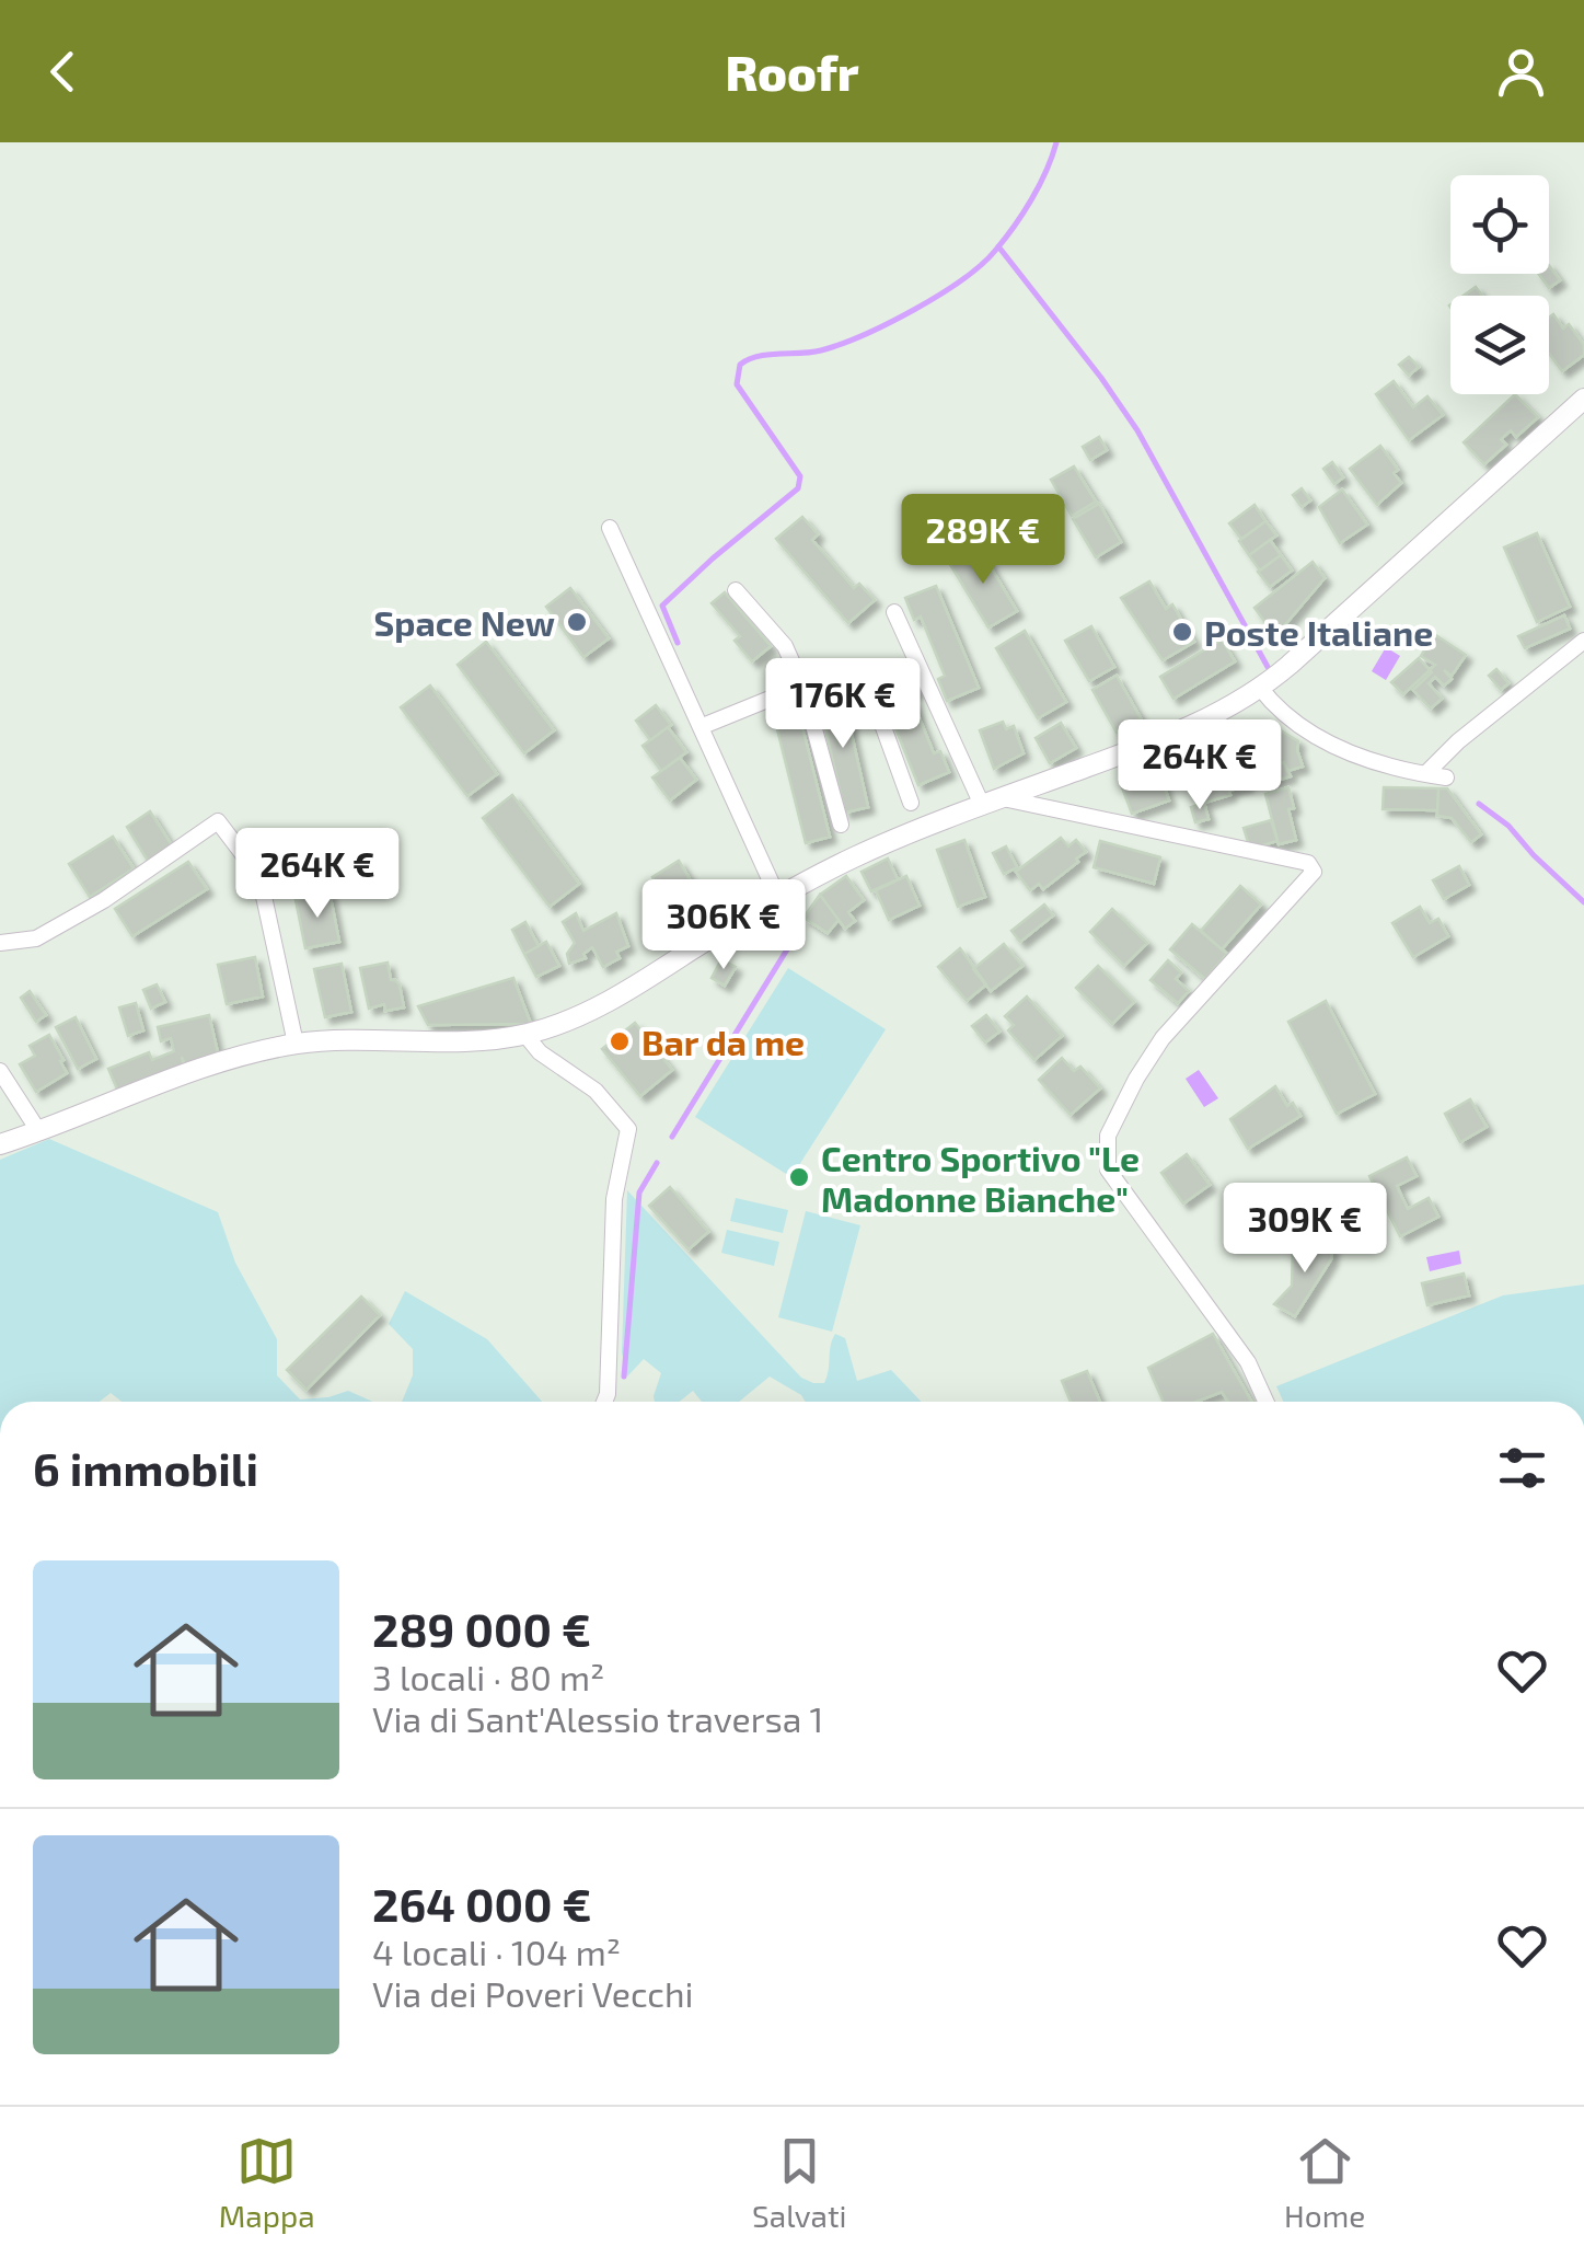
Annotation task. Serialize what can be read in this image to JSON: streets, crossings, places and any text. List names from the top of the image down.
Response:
{
  "places": [
    "Space New",
    "Poste Italiane",
    "Bar da me",
    "Centro Sportivo \"Le Madonne Bianche\""
  ],
  "page": {
    "header": "Roofr",
    "price": [
      "289K €",
      "176K €",
      "264K €",
      "264K €",
      "306K €",
      "309K €"
    ],
    "heading": "6 immobili",
    "list": [
      {
        "name": "289 000 €",
        "note": "3 locali · 80 m² · Via di Sant'Alessio traversa 1"
      },
      {
        "name": "264 000 €",
        "note": "4 locali · 104 m² · Via dei Poveri Vecchi"
      }
    ],
    "tabs": ["Mappa", "Salvati", "Home"]
  }
}
